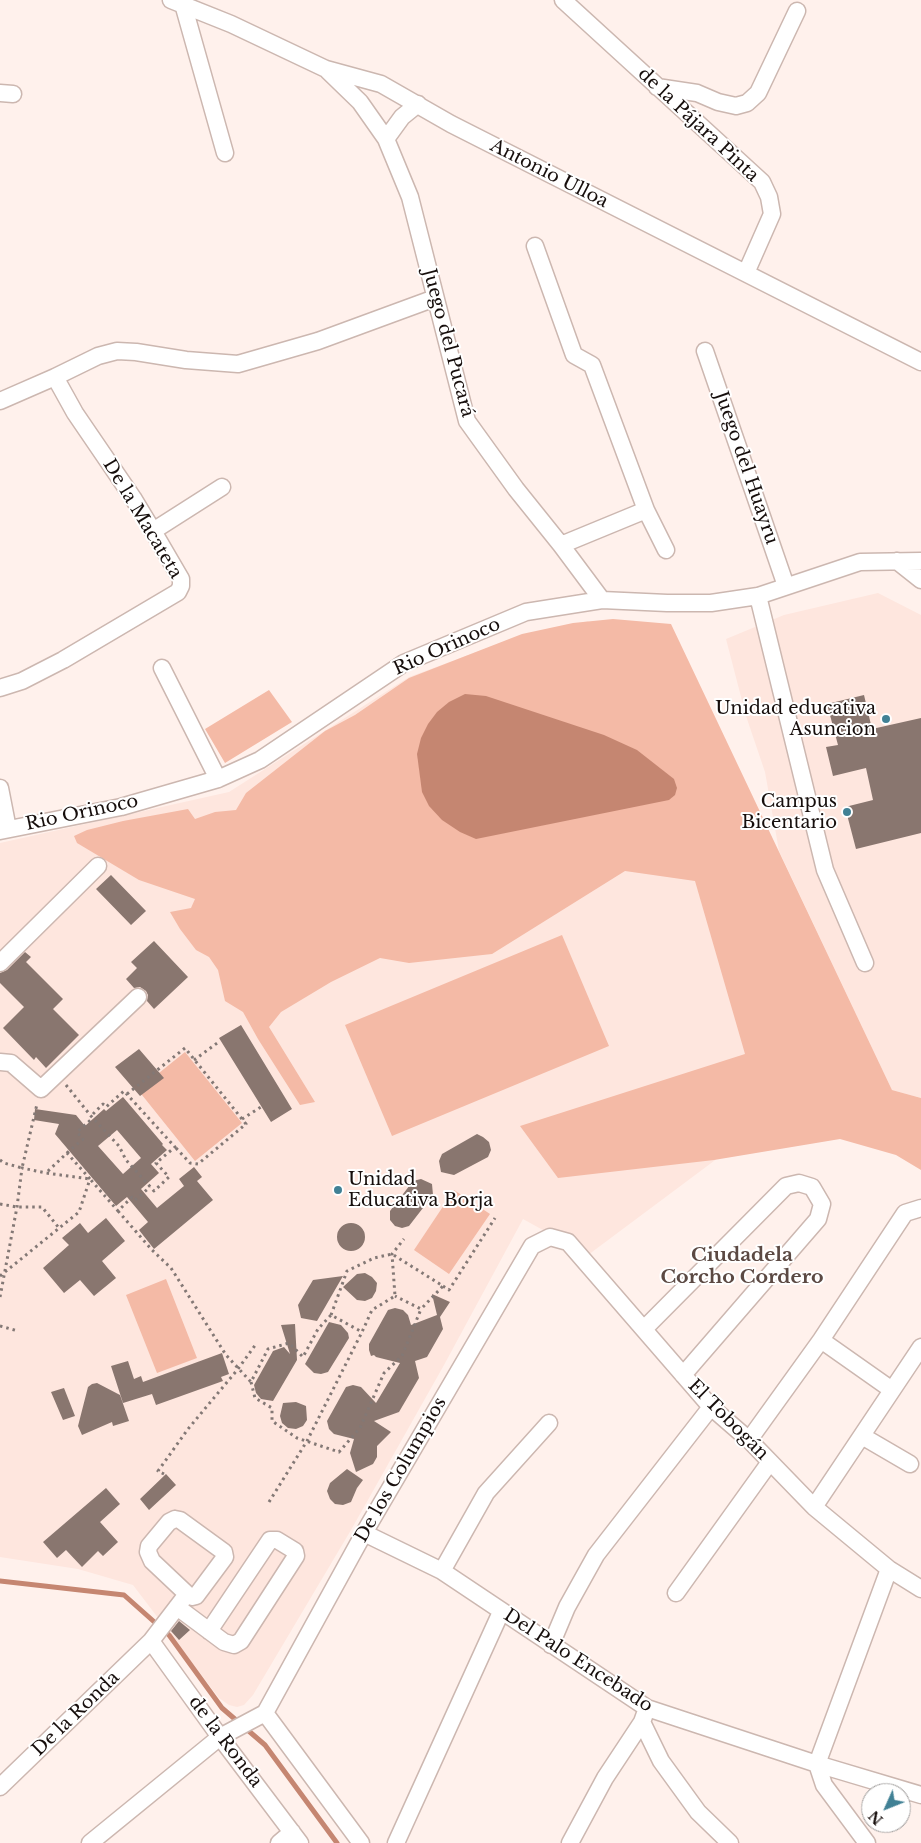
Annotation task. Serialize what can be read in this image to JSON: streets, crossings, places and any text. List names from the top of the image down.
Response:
{
  "streets": {
    "street": [
      "de la Pájara Pinta",
      "Antonio Ulloa",
      "Juego del Pucará",
      "Juego del Huayru",
      "De la Macateta",
      "Rio Orinoco",
      "El Tobogán",
      "De los Columpios",
      "Del Palo Encebado",
      "De la Ronda",
      "de la Ronda"
    ]
  },
  "crossings": [
    ["de la Pájara Pinta", "Antonio Ulloa"],
    ["Antonio Ulloa", "Juego del Pucará"],
    ["Juego del Pucará", "Rio Orinoco"],
    ["Juego del Huayru", "Rio Orinoco"],
    ["El Tobogán", "De los Columpios"],
    ["De los Columpios", "Del Palo Encebado"],
    ["De la Ronda", "de la Ronda"]
  ],
  "districts": ["Ciudadela Corcho Cordero"],
  "places": ["Unidad educativa Asuncion", "Campus Bicentario", "Unidad Educativa Borja"],
  "north": "bottom left"
}
